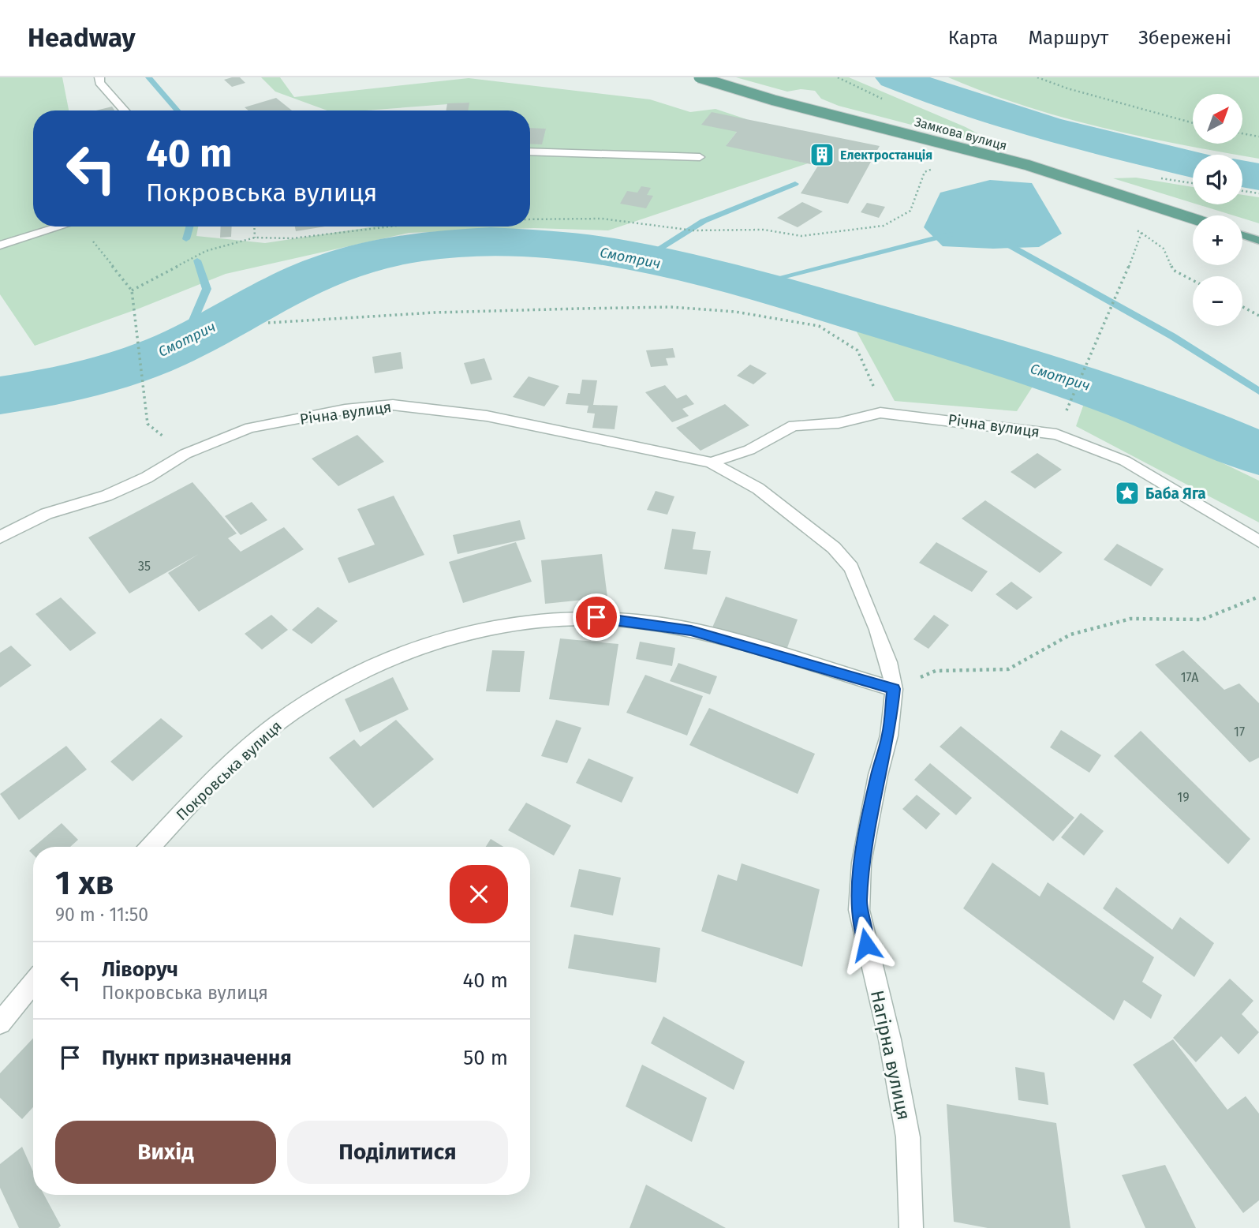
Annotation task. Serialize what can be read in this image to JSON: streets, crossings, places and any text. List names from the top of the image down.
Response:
{
  "streets": {
    "main road": ["Замкова вулиця"],
    "street": ["Річна вулиця", "Покровська вулиця", "Нагірна вулиця"]
  },
  "crossings": [
    ["Річна вулиця", "Покровська вулиця"],
    ["Річна вулиця", "Нагірна вулиця"],
    ["Покровська вулиця", "Нагірна вулиця"]
  ],
  "water": ["Смотрич"],
  "places": {
    "building": ["Електростанція"],
    "place": ["Баба Яга"]
  },
  "house_numbers": [
    "35",
    "17А",
    "17",
    "19"
  ],
  "north": "top right",
  "page": {
    "header": "Headway",
    "nav": ["Карта", "Маршрут", "Збережені"],
    "map_buttons": ["+", "−"],
    "turn": ["40 m", "Покровська вулиця"],
    "heading": ["1 хв", "90 m · 11:50"],
    "list": [
      {
        "name": "Ліворуч",
        "note": "Покровська вулиця",
        "value": "40 m"
      },
      {
        "name": "Пункт призначення",
        "value": "50 m"
      }
    ],
    "buttons": ["Вихід", "Поділитися"]
  }
}
